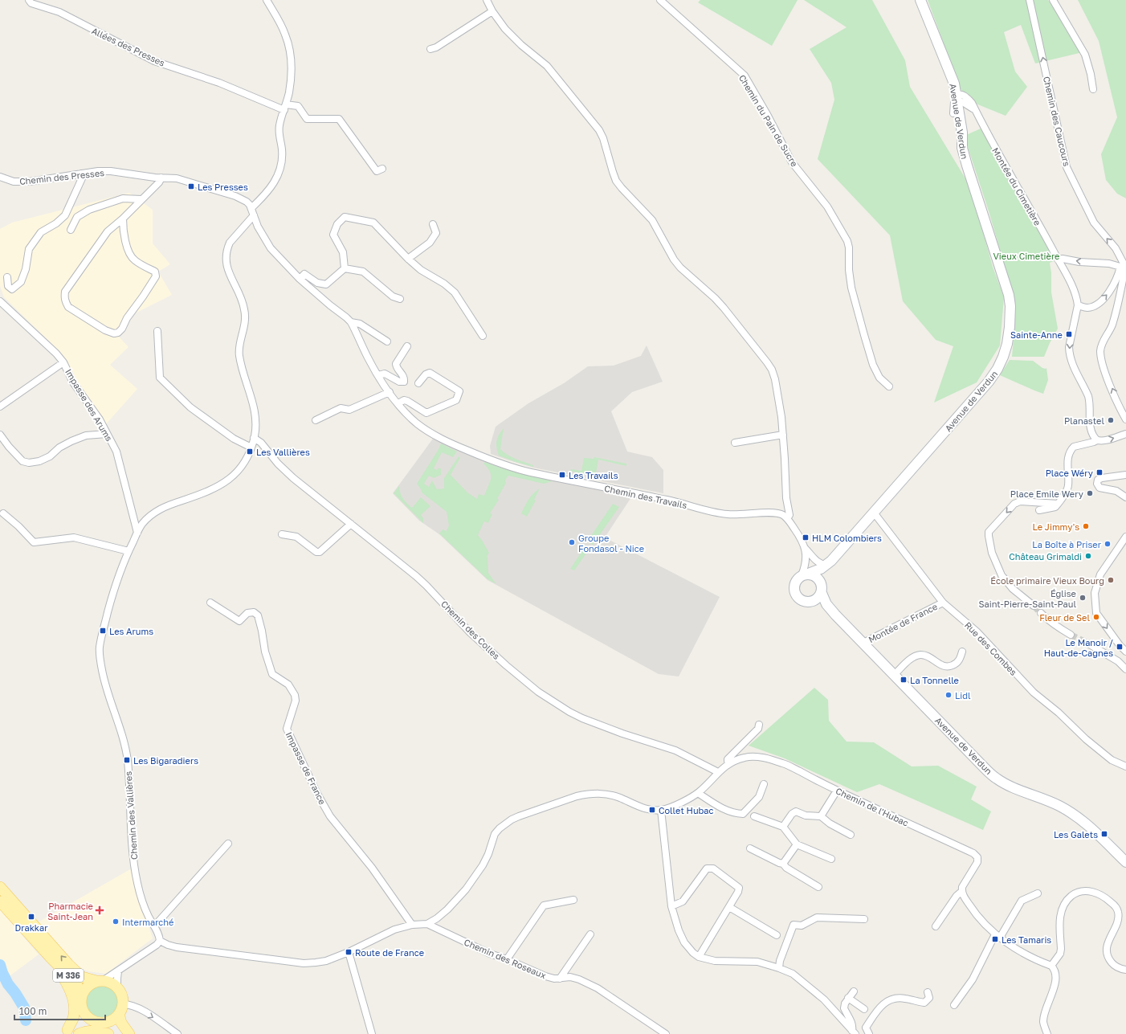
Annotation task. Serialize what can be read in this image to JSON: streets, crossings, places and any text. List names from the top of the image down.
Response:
{
  "streets": {
    "main road": ["Avenue de Verdun", "M 336"],
    "street": [
      "Allées des Presses",
      "Chemin du Pain de Sucre",
      "Chemin des Caucours",
      "Chemin des Presses",
      "Montée du Cimetière",
      "Impasse des Arums",
      "Chemin des Travails",
      "Montée de France",
      "Chemin des Colles",
      "Rue des Combes",
      "Impasse de France",
      "Chemin de l'Hubac",
      "Chemin des Vallières",
      "Chemin des Roseaux"
    ]
  },
  "crossings": [
    ["Avenue de Verdun", "Montée du Cimetière"],
    ["Avenue de Verdun", "Chemin des Travails"],
    ["Avenue de Verdun", "Montée de France"],
    ["Avenue de Verdun", "Rue des Combes"],
    ["Chemin des Presses", "Chemin des Travails"],
    ["Impasse des Arums", "Chemin des Vallières"],
    ["Chemin des Travails", "Chemin des Vallières"],
    ["Montée de France", "Rue des Combes"],
    ["Chemin des Colles", "Chemin des Vallières"]
  ],
  "parks": ["Vieux Cimetière"],
  "places": {
    "transit": [
      "Les Presses",
      "Sainte-Anne",
      "Les Vallières",
      "Place Wéry",
      "Les Travails",
      "HLM Colombiers",
      "Les Arums",
      "Le Manoir / Haut-de-Cagnes",
      "La Tonnelle",
      "Les Bigaradiers",
      "Collet Hubac",
      "Les Galets",
      "Drakkar",
      "Les Tamaris",
      "Route de France"
    ],
    "other": [
      "Planastel",
      "Place Emile Wery",
      "Le Jimmy's",
      "Groupe Fondasol - Nice",
      "La Boîte à Priser",
      "Château Grimaldi",
      "École primaire Vieux Bourg",
      "Église Saint-Pierre-Saint-Paul",
      "Fleur de Sel",
      "Lidl",
      "Intermarché"
    ],
    "health": ["Pharmacie Saint-Jean"]
  },
  "scale_bar": "100 m"
}
